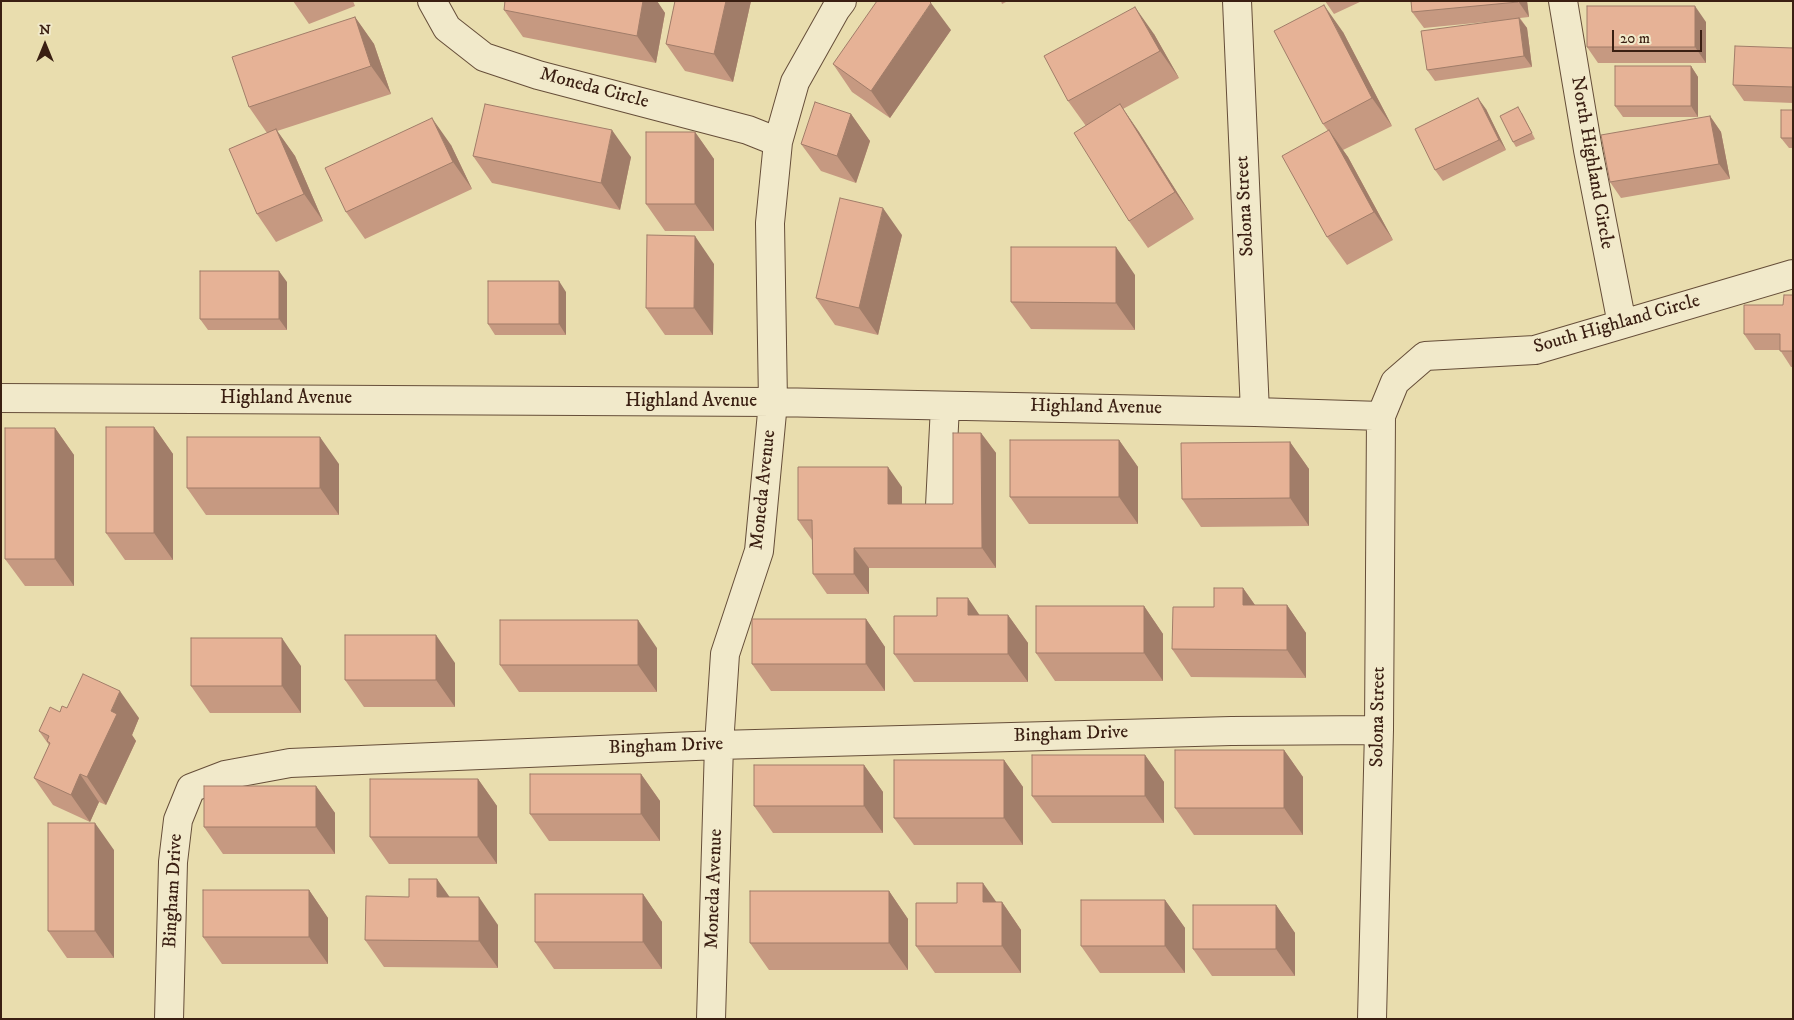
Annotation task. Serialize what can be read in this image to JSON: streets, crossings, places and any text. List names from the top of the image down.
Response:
{
  "streets": {
    "street": [
      "Moneda Circle",
      "North Highland Circle",
      "Solona Street",
      "South Highland Circle",
      "Highland Avenue",
      "Moneda Avenue",
      "Bingham Drive"
    ]
  },
  "crossings": [
    ["Moneda Circle", "Moneda Avenue"],
    ["North Highland Circle", "South Highland Circle"],
    ["Solona Street", "South Highland Circle"],
    ["Solona Street", "Highland Avenue"],
    ["Solona Street", "Bingham Drive"],
    ["South Highland Circle", "Highland Avenue"],
    ["Highland Avenue", "Moneda Avenue"],
    ["Moneda Avenue", "Bingham Drive"]
  ],
  "scale_bar": "20 m",
  "north": "top"
}
